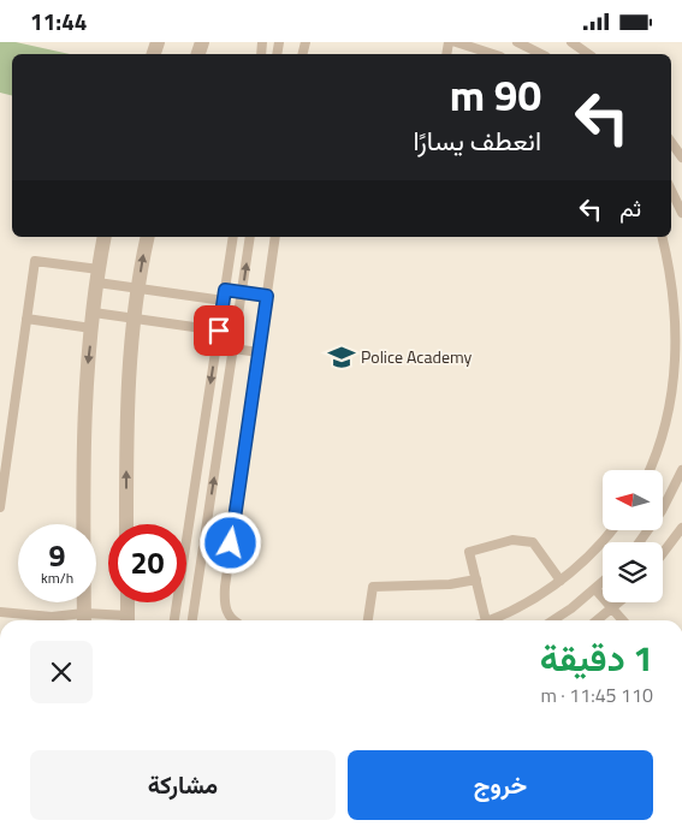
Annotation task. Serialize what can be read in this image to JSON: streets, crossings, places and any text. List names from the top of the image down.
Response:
{
  "places": {
    "school or university": ["Police Academy"]
  },
  "north": "left",
  "page": {
    "status": "11:44",
    "turn": ["90 m", "انعطف يسارًا"],
    "then": "ثم",
    "speed": "9 km/h",
    "limit": "20",
    "heading": ["1 دقيقة", "110 m · 11:45"],
    "buttons": ["خروج", "مشاركة"]
  }
}
